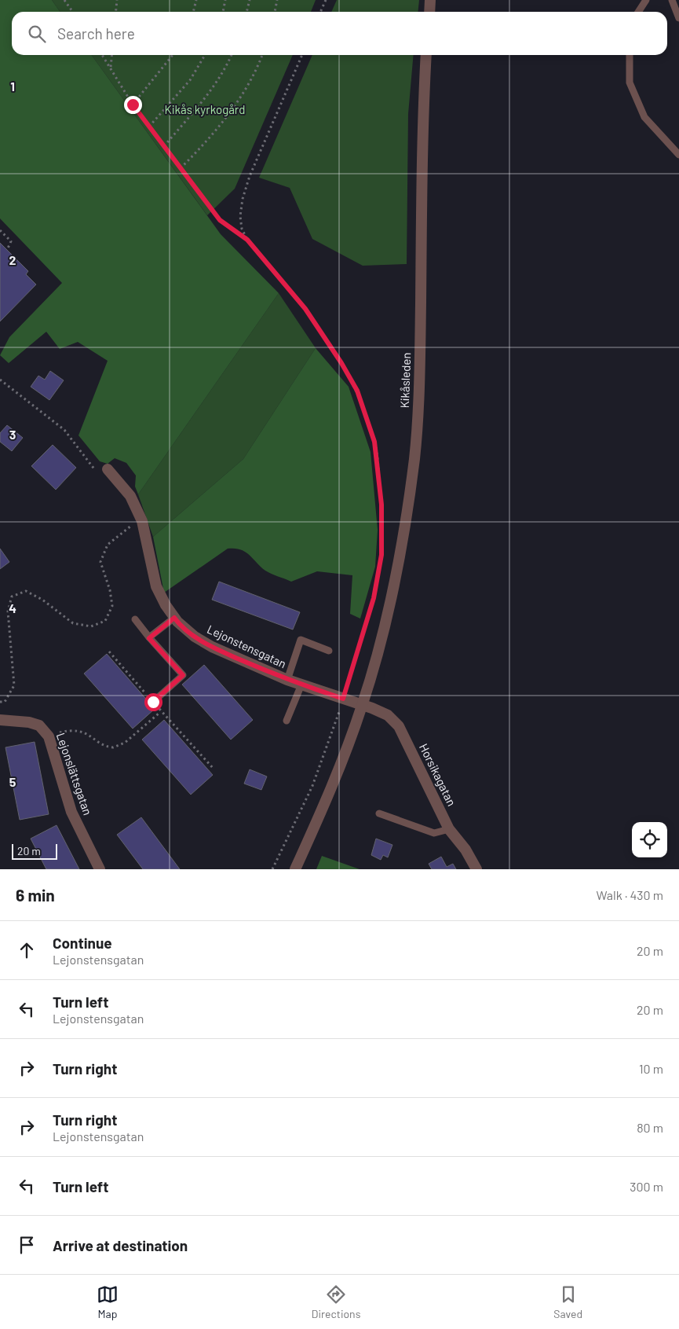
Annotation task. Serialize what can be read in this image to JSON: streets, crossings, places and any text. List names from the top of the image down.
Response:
{
  "streets": {
    "street": [
      "Kikåsleden",
      "Lejonstensgatan",
      "Lejonslättsgatan",
      "Horsikagatan"
    ]
  },
  "crossings": [
    ["Kikåsleden", "Lejonstensgatan"],
    ["Kikåsleden", "Horsikagatan"],
    ["Lejonstensgatan", "Horsikagatan"]
  ],
  "parks": ["Kikås kyrkogård"],
  "scale_bar": "20 m",
  "page": {
    "search": "Search here",
    "scale": "20 m",
    "heading": ["6 min", "Walk · 430 m"],
    "list": [
      ["Continue", "Lejonstensgatan", "20 m"],
      ["Turn left", "Lejonstensgatan", "20 m"],
      ["Turn right", "10 m"],
      ["Turn right", "Lejonstensgatan", "80 m"],
      ["Turn left", "300 m"],
      "Arrive at destination"
    ],
    "nav": ["Map", "Directions", "Saved"]
  },
  "grid": {
    "rows": [
      "1",
      "2",
      "3",
      "4",
      "5"
    ]
  }
}
